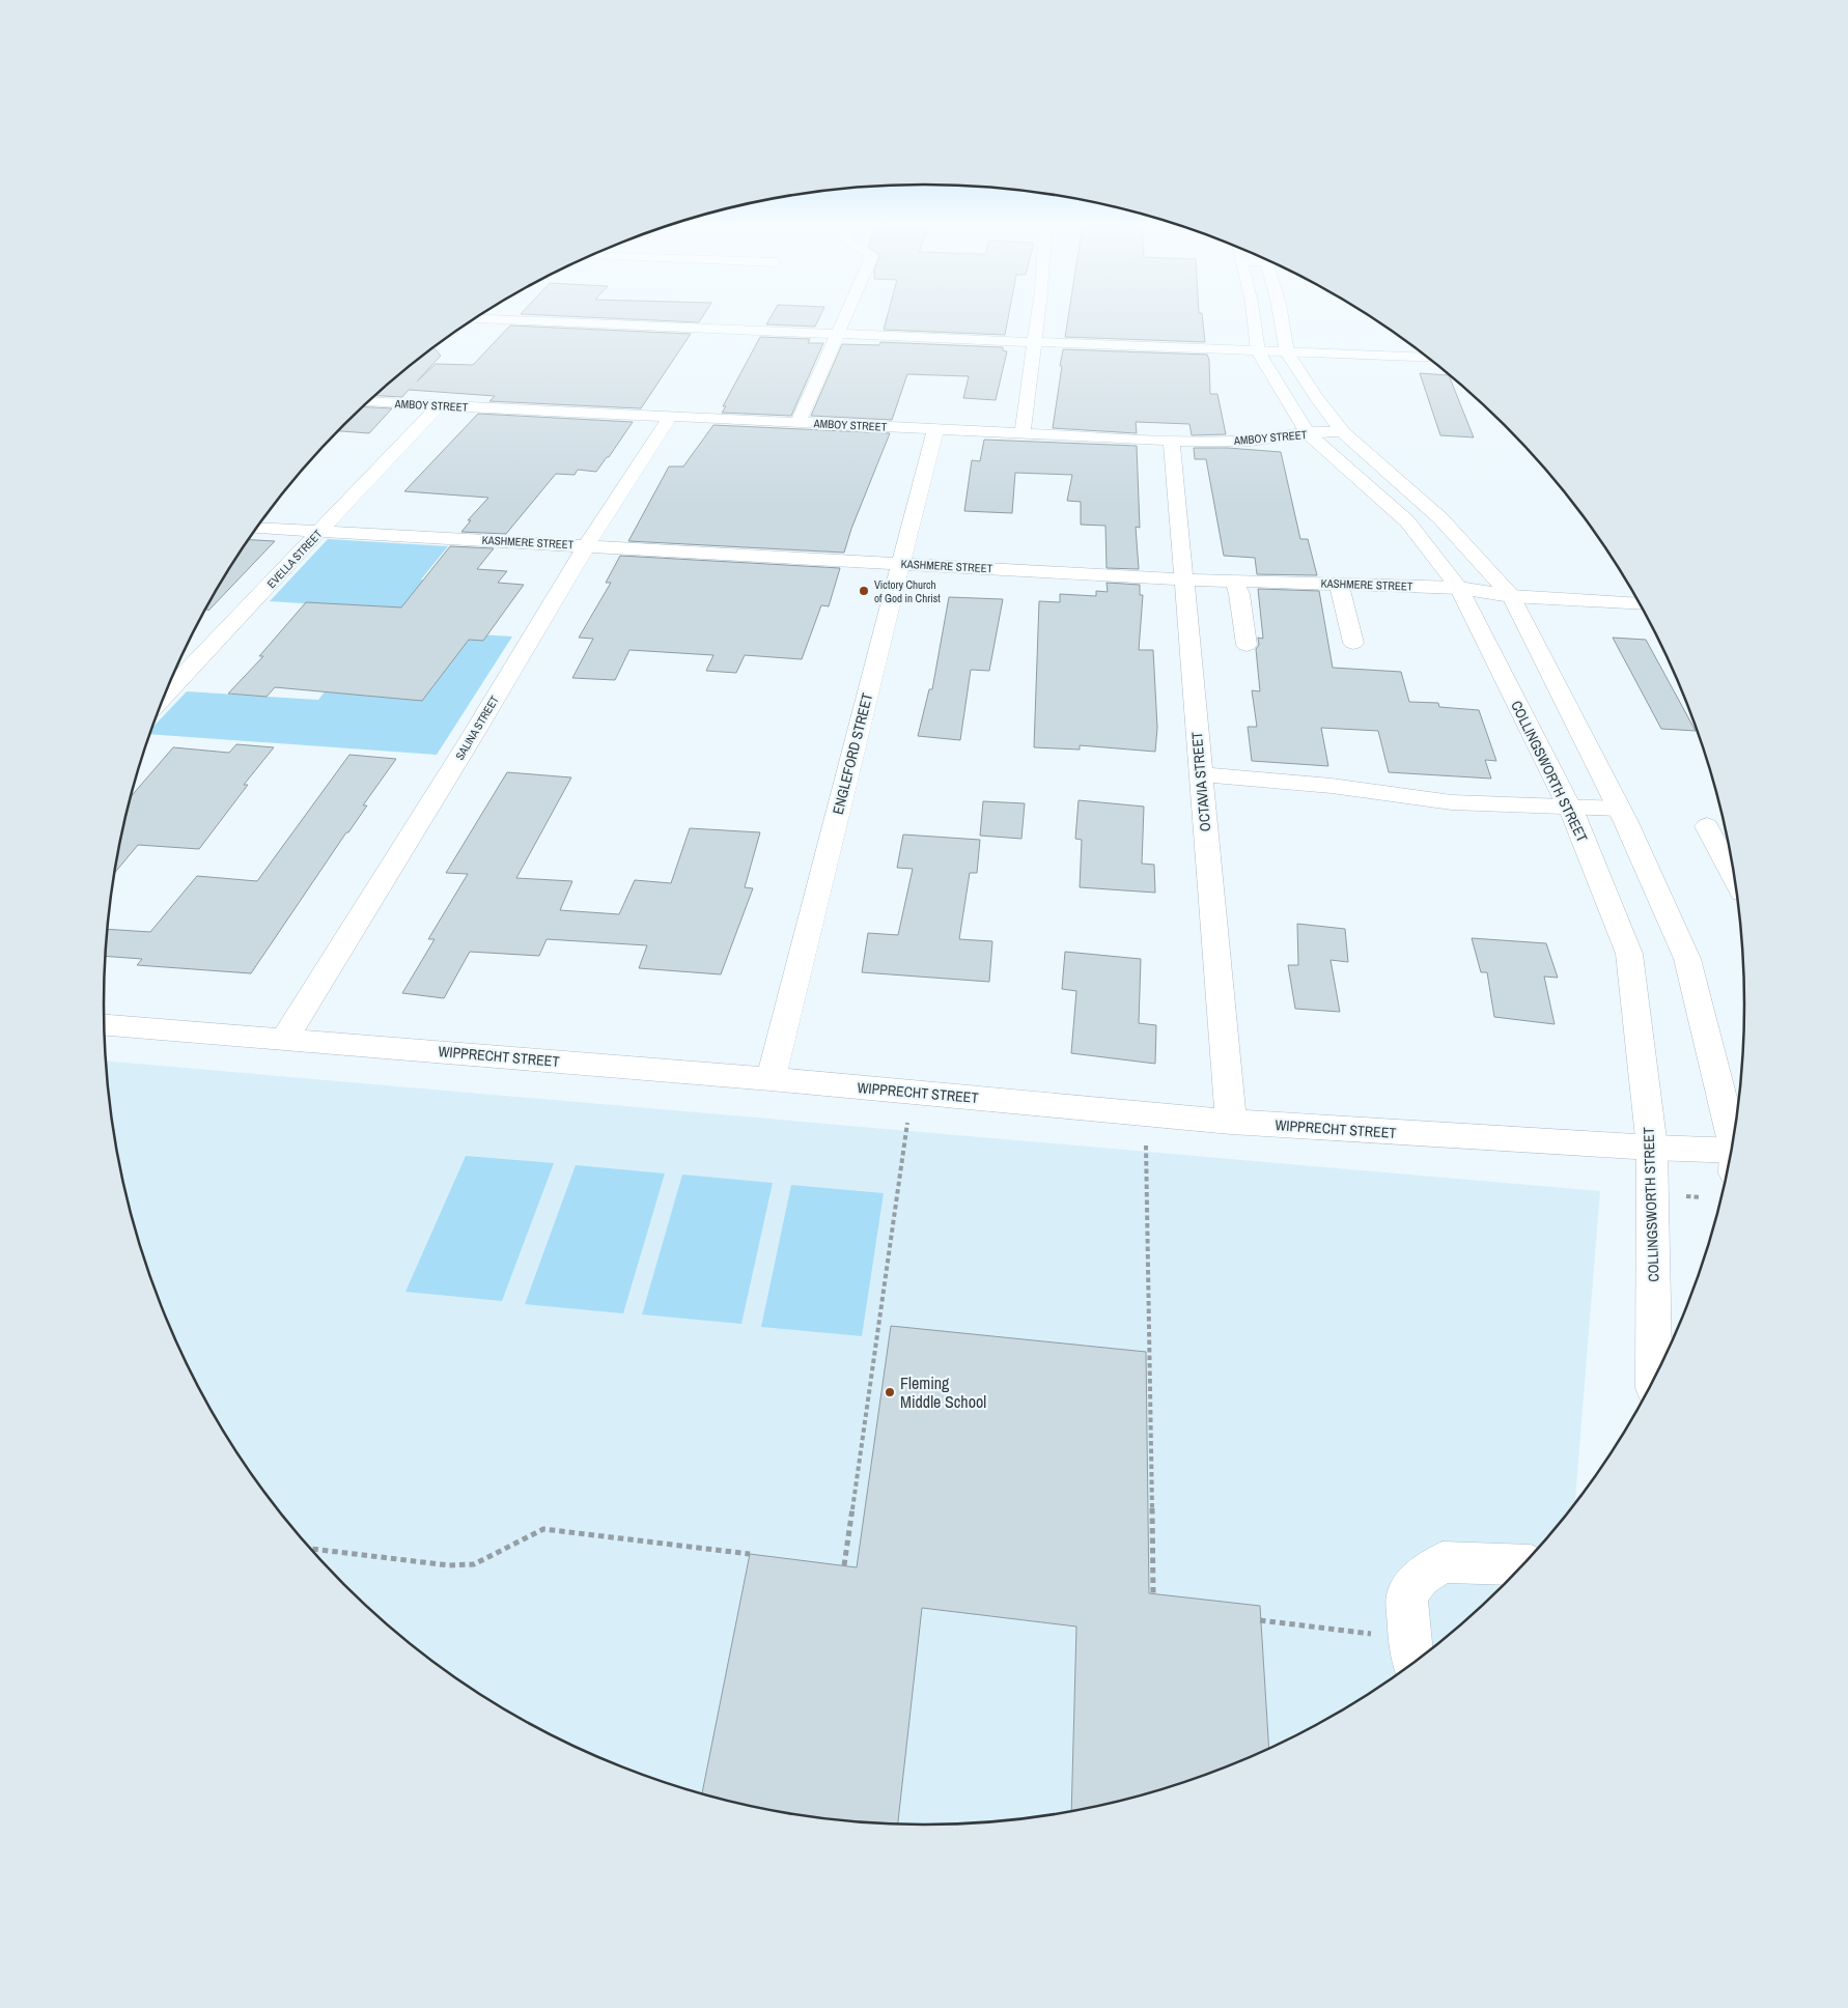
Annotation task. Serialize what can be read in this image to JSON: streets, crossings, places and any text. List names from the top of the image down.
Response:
{
  "streets": {
    "street": [
      "AMBOY STREET",
      "KASHMERE STREET",
      "EVELLA STREET",
      "SALINA STREET",
      "ENGLEFORD STREET",
      "COLLINGSWORTH STREET",
      "OCTAVIA STREET",
      "WIPPRECHT STREET"
    ]
  },
  "crossings": [
    ["AMBOY STREET", "EVELLA STREET"],
    ["AMBOY STREET", "SALINA STREET"],
    ["AMBOY STREET", "ENGLEFORD STREET"],
    ["AMBOY STREET", "COLLINGSWORTH STREET"],
    ["AMBOY STREET", "OCTAVIA STREET"],
    ["KASHMERE STREET", "EVELLA STREET"],
    ["KASHMERE STREET", "SALINA STREET"],
    ["KASHMERE STREET", "ENGLEFORD STREET"],
    ["KASHMERE STREET", "COLLINGSWORTH STREET"],
    ["KASHMERE STREET", "OCTAVIA STREET"],
    ["SALINA STREET", "WIPPRECHT STREET"],
    ["ENGLEFORD STREET", "WIPPRECHT STREET"],
    ["COLLINGSWORTH STREET", "WIPPRECHT STREET"],
    ["OCTAVIA STREET", "WIPPRECHT STREET"]
  ],
  "places": ["Victory Church of God in Christ", "Fleming Middle School"]
}
